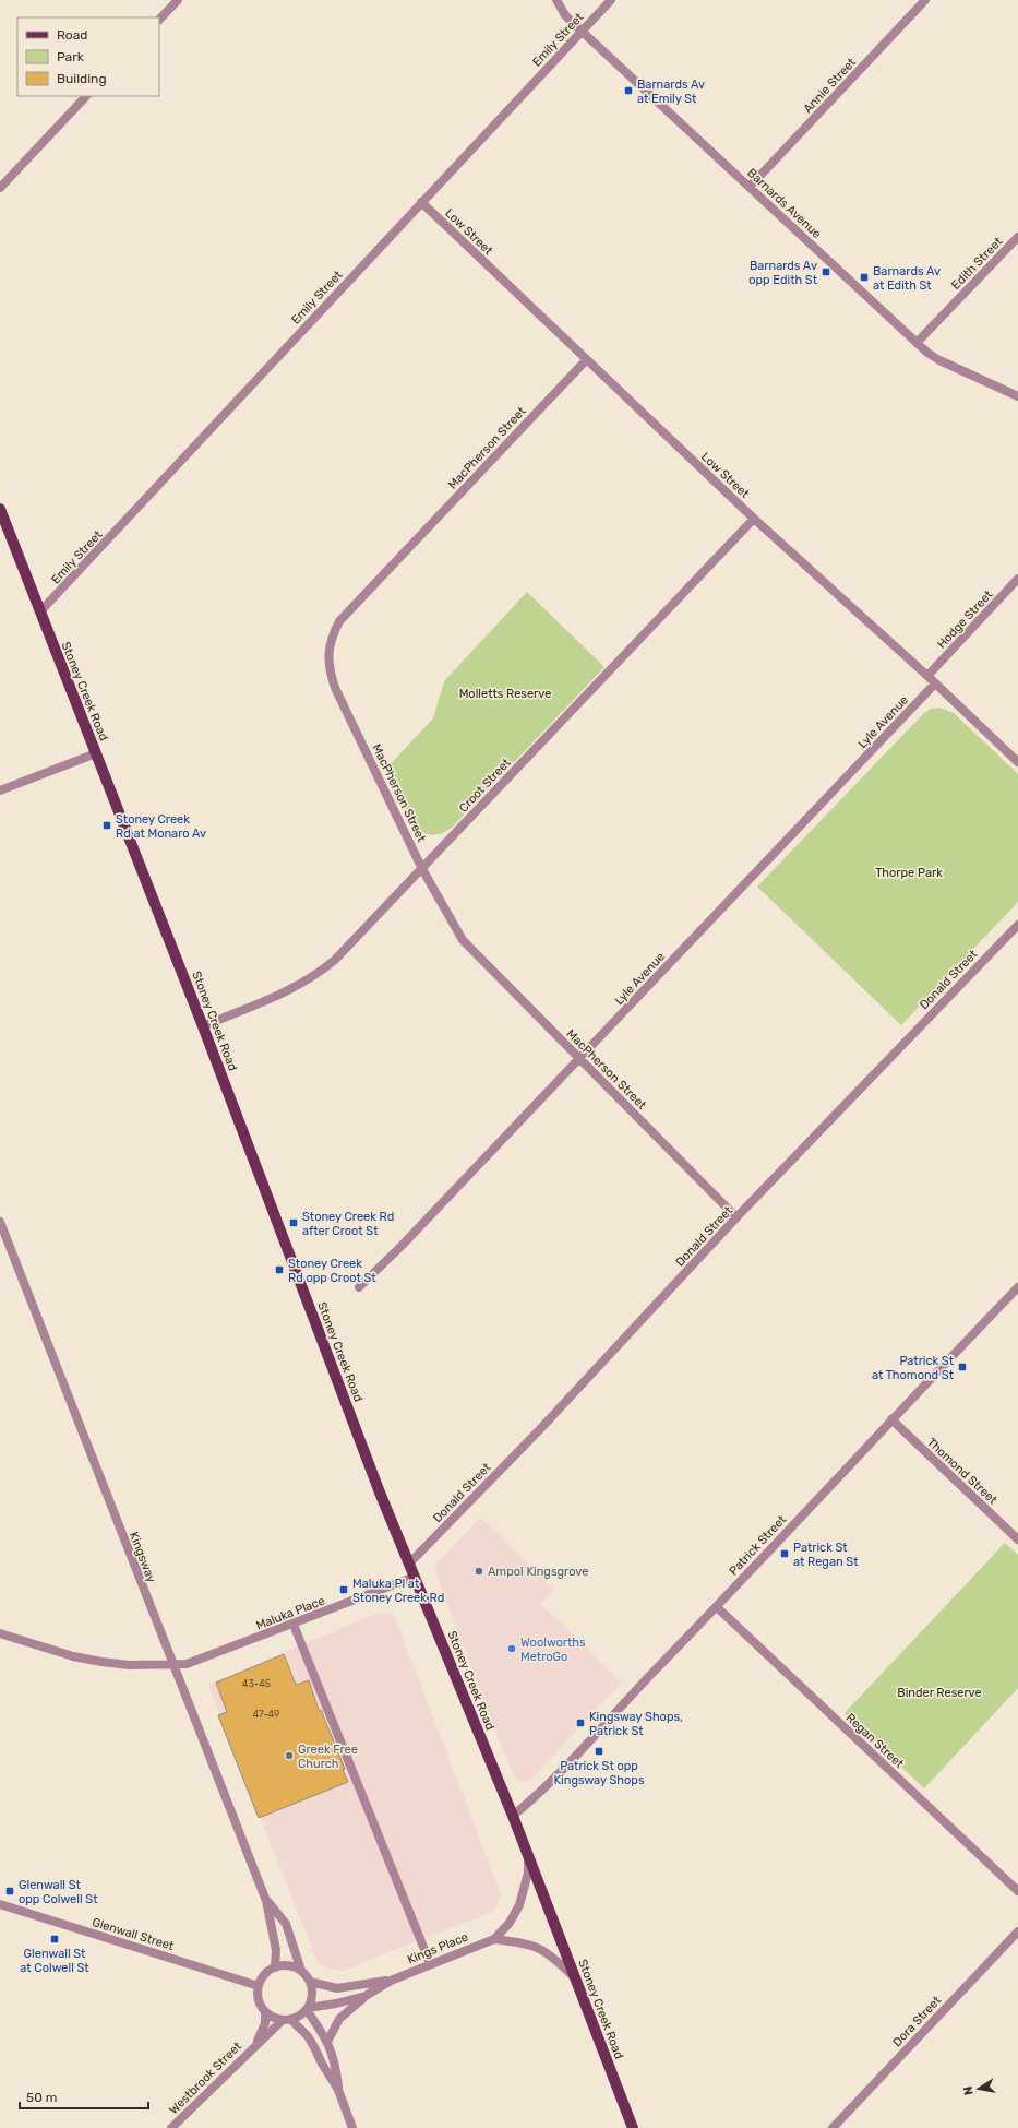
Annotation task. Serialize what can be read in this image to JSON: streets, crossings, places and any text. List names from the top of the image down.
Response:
{
  "streets": {
    "main road": ["Stoney Creek Road"],
    "street": [
      "Emily Street",
      "Annie Street",
      "Barnards Avenue",
      "Low Street",
      "Edith Street",
      "MacPherson Street",
      "Hodge Street",
      "Lyle Avenue",
      "Croot Street",
      "Donald Street",
      "Thomond Street",
      "Patrick Street",
      "Kingsway",
      "Maluka Place",
      "Regan Street",
      "Glenwall Street",
      "Kings Place",
      "Dora Street",
      "Westbrook Street"
    ]
  },
  "crossings": [
    ["Emily Street", "Barnards Avenue"],
    ["Emily Street", "Low Street"],
    ["Emily Street", "Stoney Creek Road"],
    ["Annie Street", "Barnards Avenue"],
    ["Barnards Avenue", "Edith Street"],
    ["Low Street", "MacPherson Street"],
    ["Low Street", "Hodge Street"],
    ["Low Street", "Lyle Avenue"],
    ["Low Street", "Croot Street"],
    ["MacPherson Street", "Lyle Avenue"],
    ["MacPherson Street", "Croot Street"],
    ["MacPherson Street", "Donald Street"],
    ["Stoney Creek Road", "Croot Street"],
    ["Stoney Creek Road", "Donald Street"],
    ["Stoney Creek Road", "Patrick Street"],
    ["Stoney Creek Road", "Maluka Place"],
    ["Stoney Creek Road", "Kings Place"],
    ["Thomond Street", "Patrick Street"],
    ["Patrick Street", "Regan Street"],
    ["Kingsway", "Maluka Place"],
    ["Kingsway", "Glenwall Street"],
    ["Kingsway", "Kings Place"],
    ["Kingsway", "Westbrook Street"],
    ["Glenwall Street", "Kings Place"],
    ["Glenwall Street", "Westbrook Street"],
    ["Kings Place", "Westbrook Street"]
  ],
  "parks": ["Molletts Reserve", "Thorpe Park", "Binder Reserve"],
  "places": {
    "transit": [
      "Barnards Av at Emily St",
      "Barnards Av opp Edith St",
      "Barnards Av at Edith St",
      "Stoney Creek Rd at Monaro Av",
      "Stoney Creek Rd after Croot St",
      "Stoney Creek Rd opp Croot St",
      "Patrick St at Thomond St",
      "Patrick St at Regan St",
      "Maluka Pl at Stoney Creek Rd",
      "Kingsway Shops, Patrick St",
      "Patrick St opp Kingsway Shops",
      "Glenwall St opp Colwell St",
      "Glenwall St at Colwell St"
    ],
    "other": ["Ampol Kingsgrove", "Woolworths MetroGo", "Greek Free Church"]
  },
  "house_numbers": ["43-45", "47-49"],
  "legend": ["Road", "Park", "Building"],
  "scale_bar": "50 m",
  "north": "left"
}
